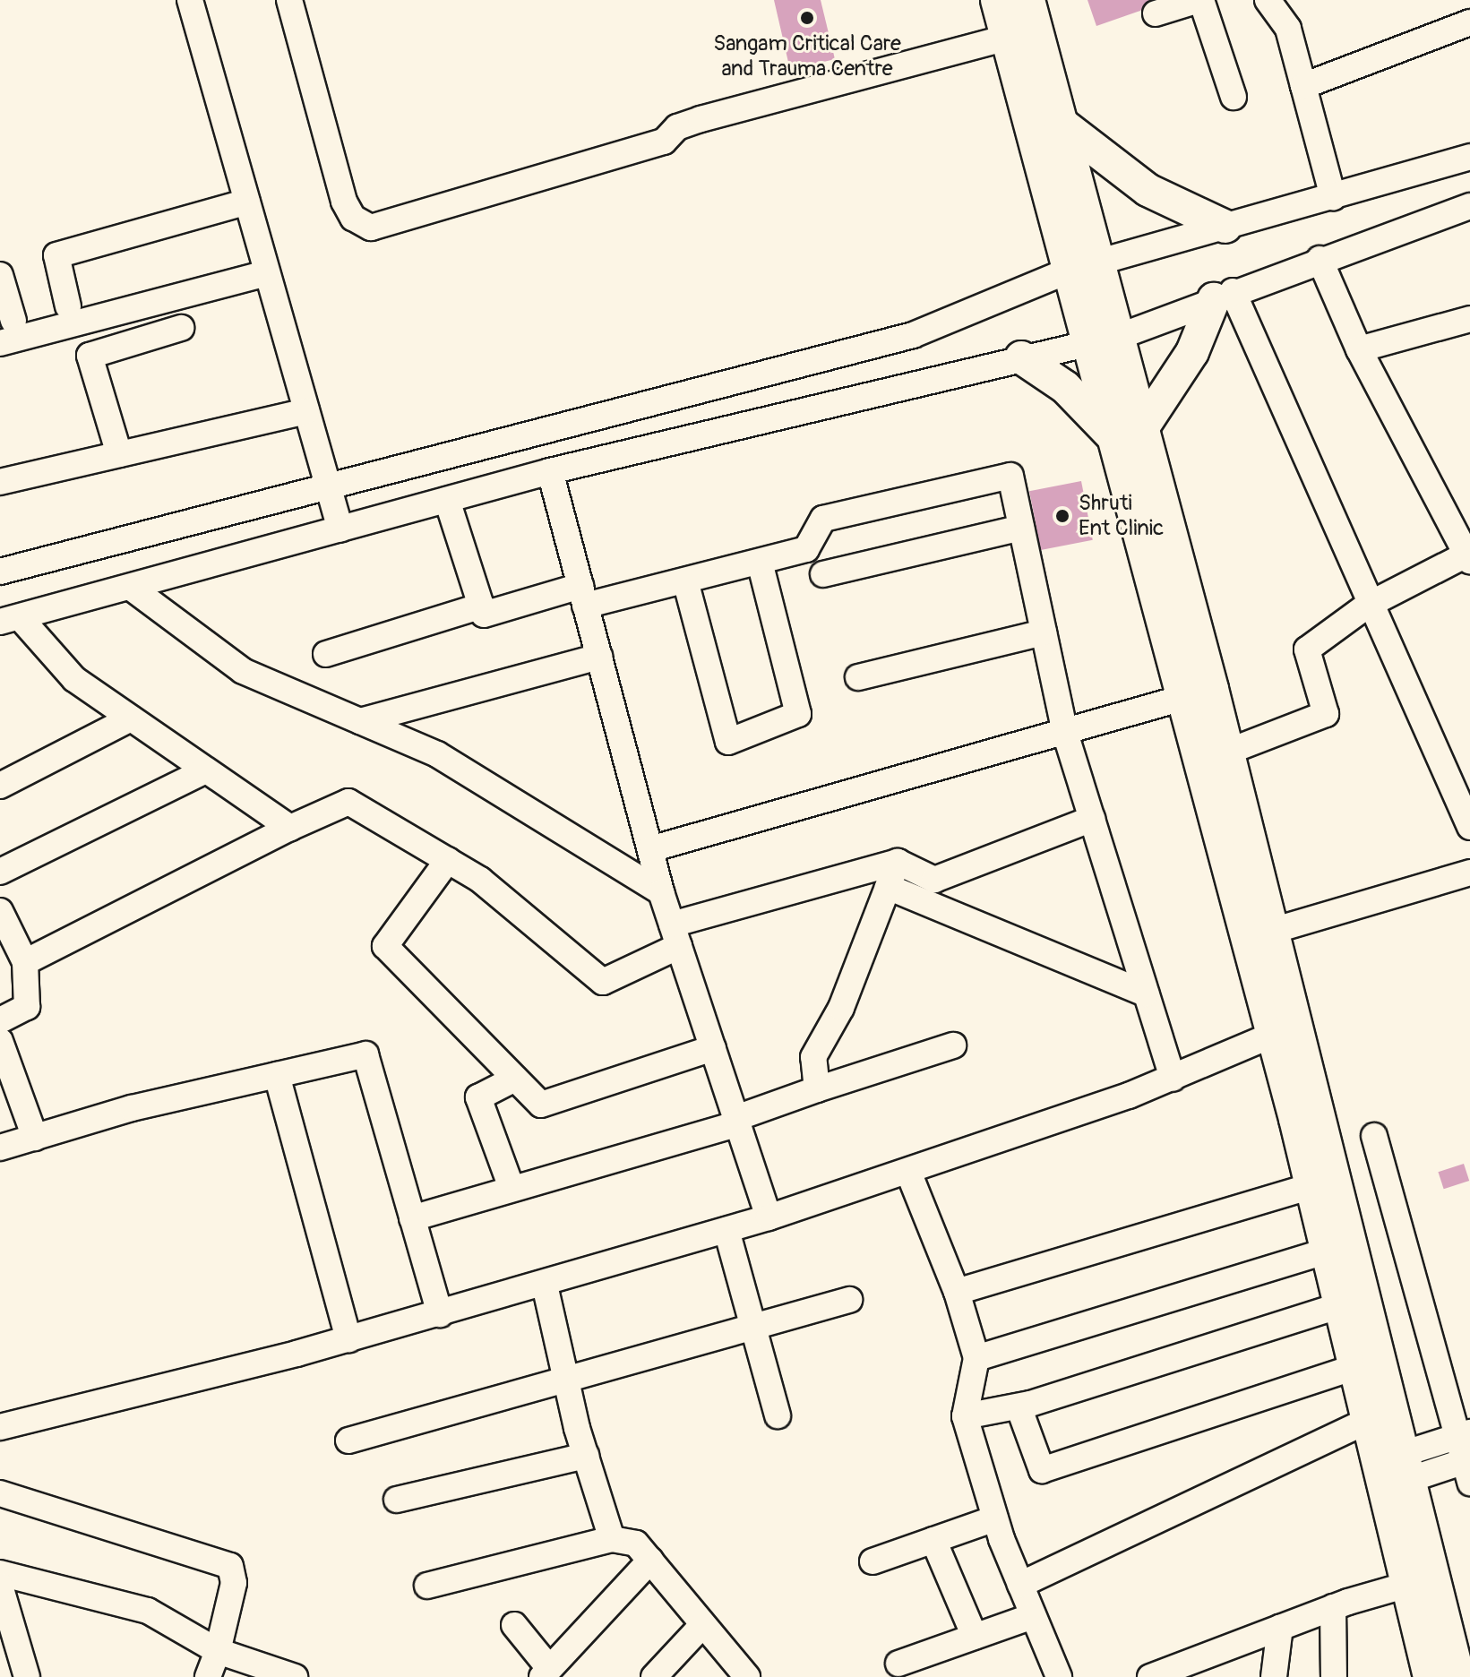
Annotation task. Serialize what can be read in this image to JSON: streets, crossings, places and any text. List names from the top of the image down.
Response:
{
  "places": ["Sangam Critical Care and Trauma Centre", "Shruti Ent Clinic"]
}
